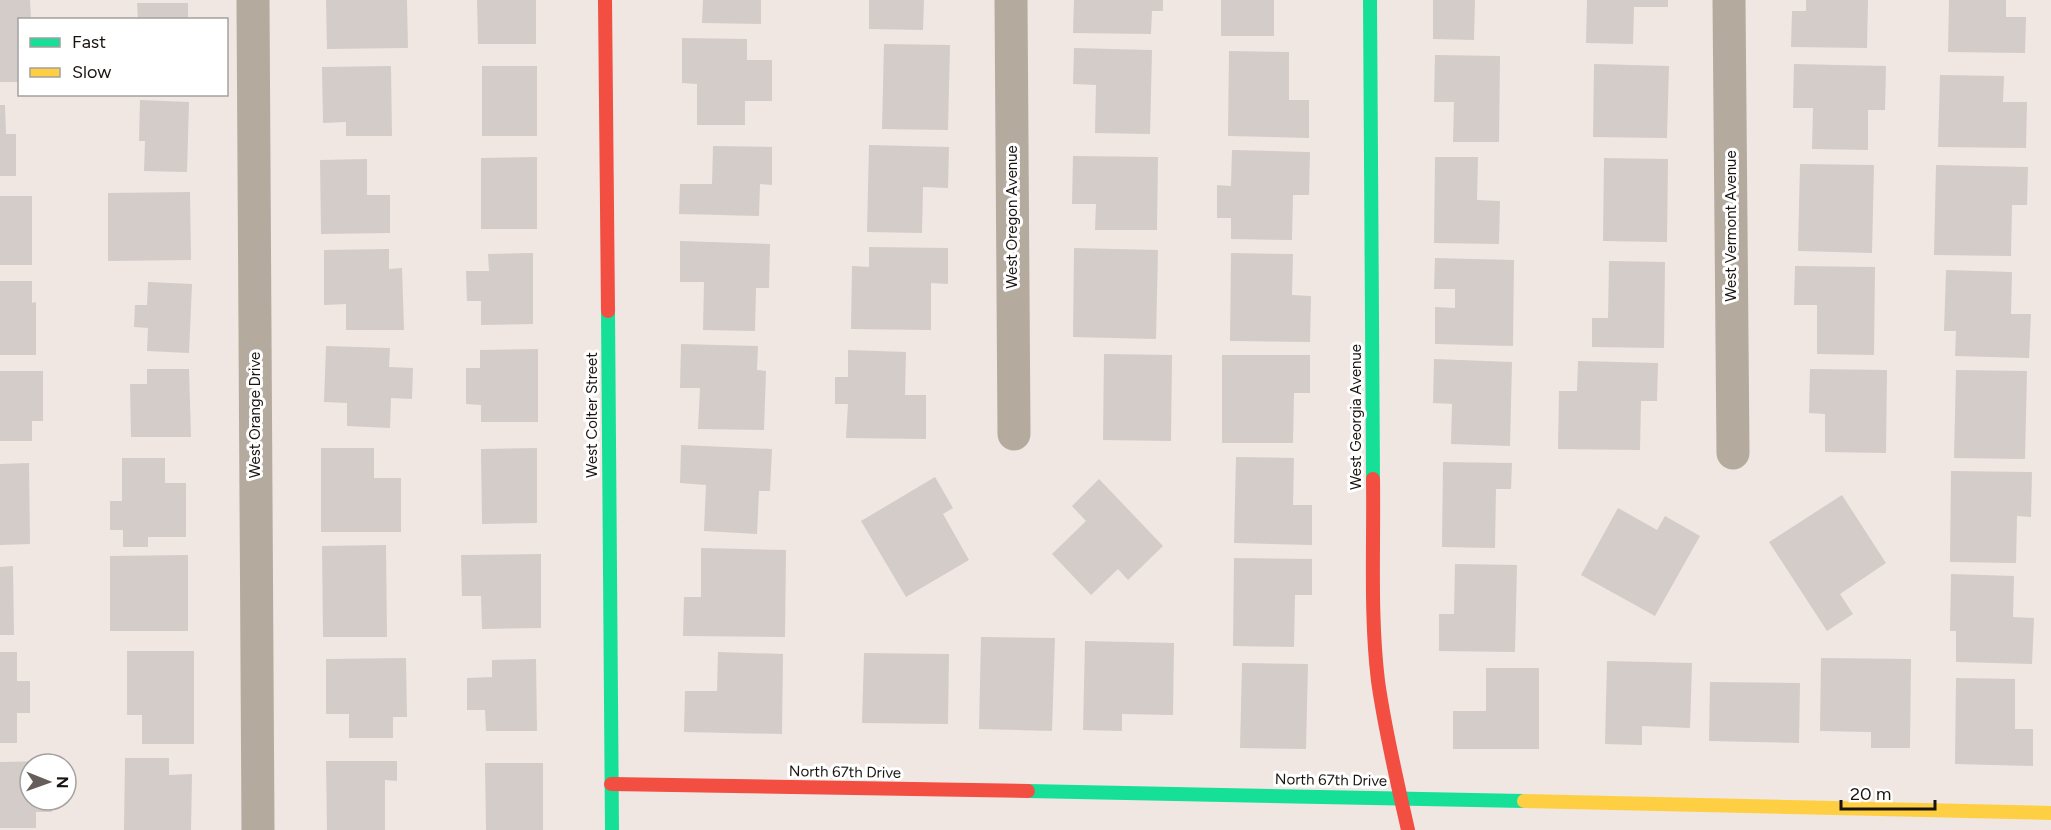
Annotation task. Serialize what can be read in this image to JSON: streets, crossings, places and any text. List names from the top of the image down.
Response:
{
  "streets": {
    "street": [
      "West Oregon Avenue",
      "West Vermont Avenue",
      "West Orange Drive",
      "West Colter Street",
      "West Georgia Avenue",
      "North 67th Drive"
    ]
  },
  "crossings": [
    ["West Colter Street", "North 67th Drive"],
    ["West Georgia Avenue", "North 67th Drive"]
  ],
  "legend": ["Fast", "Slow"],
  "scale_bar": "20 m",
  "north": "right"
}
